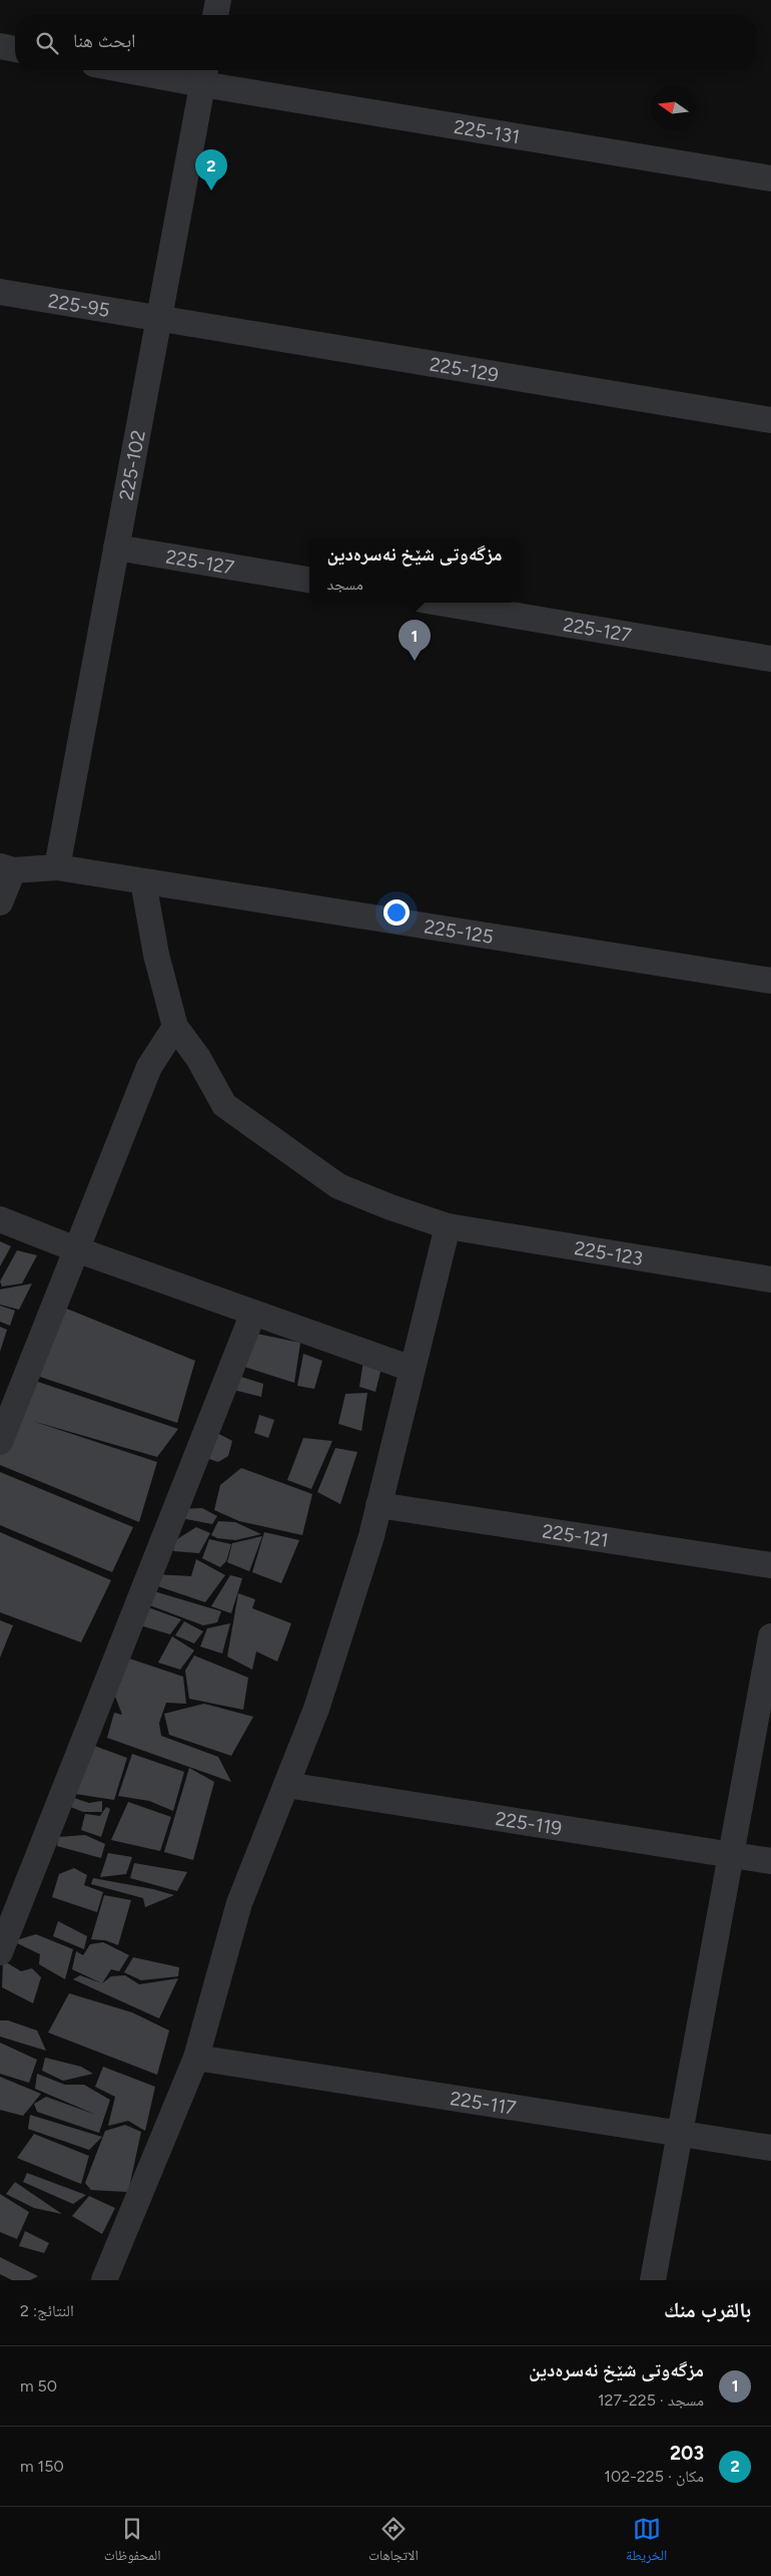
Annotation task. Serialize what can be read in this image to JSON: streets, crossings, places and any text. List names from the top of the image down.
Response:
{
  "streets": {
    "street": [
      "225-131",
      "225-95",
      "225-129",
      "225-102",
      "225-127",
      "225-125",
      "225-123",
      "225-121",
      "225-119",
      "225-117"
    ]
  },
  "crossings": [
    ["225-131", "225-102"],
    ["225-95", "225-129"],
    ["225-95", "225-102"],
    ["225-129", "225-102"],
    ["225-102", "225-127"],
    ["225-102", "225-125"]
  ],
  "north": "left",
  "page": {
    "search": "ابحث هنا",
    "pins": ["2", "1"],
    "popup": ["مزگه‌وتی شێخ نه‌سرەدین", "مسجد"],
    "heading": ["بالقرب منك", "النتائج: 2"],
    "list": [
      {
        "mark": "1",
        "name": "مزگه‌وتی شێخ نه‌سرەدین",
        "note": "مسجد · 225-127",
        "value": "50 m"
      },
      {
        "mark": "2",
        "name": "203",
        "note": "مكان · 225-102",
        "value": "150 m"
      }
    ],
    "nav": ["الخريطة", "الاتجاهات", "المحفوظات"]
  }
}
